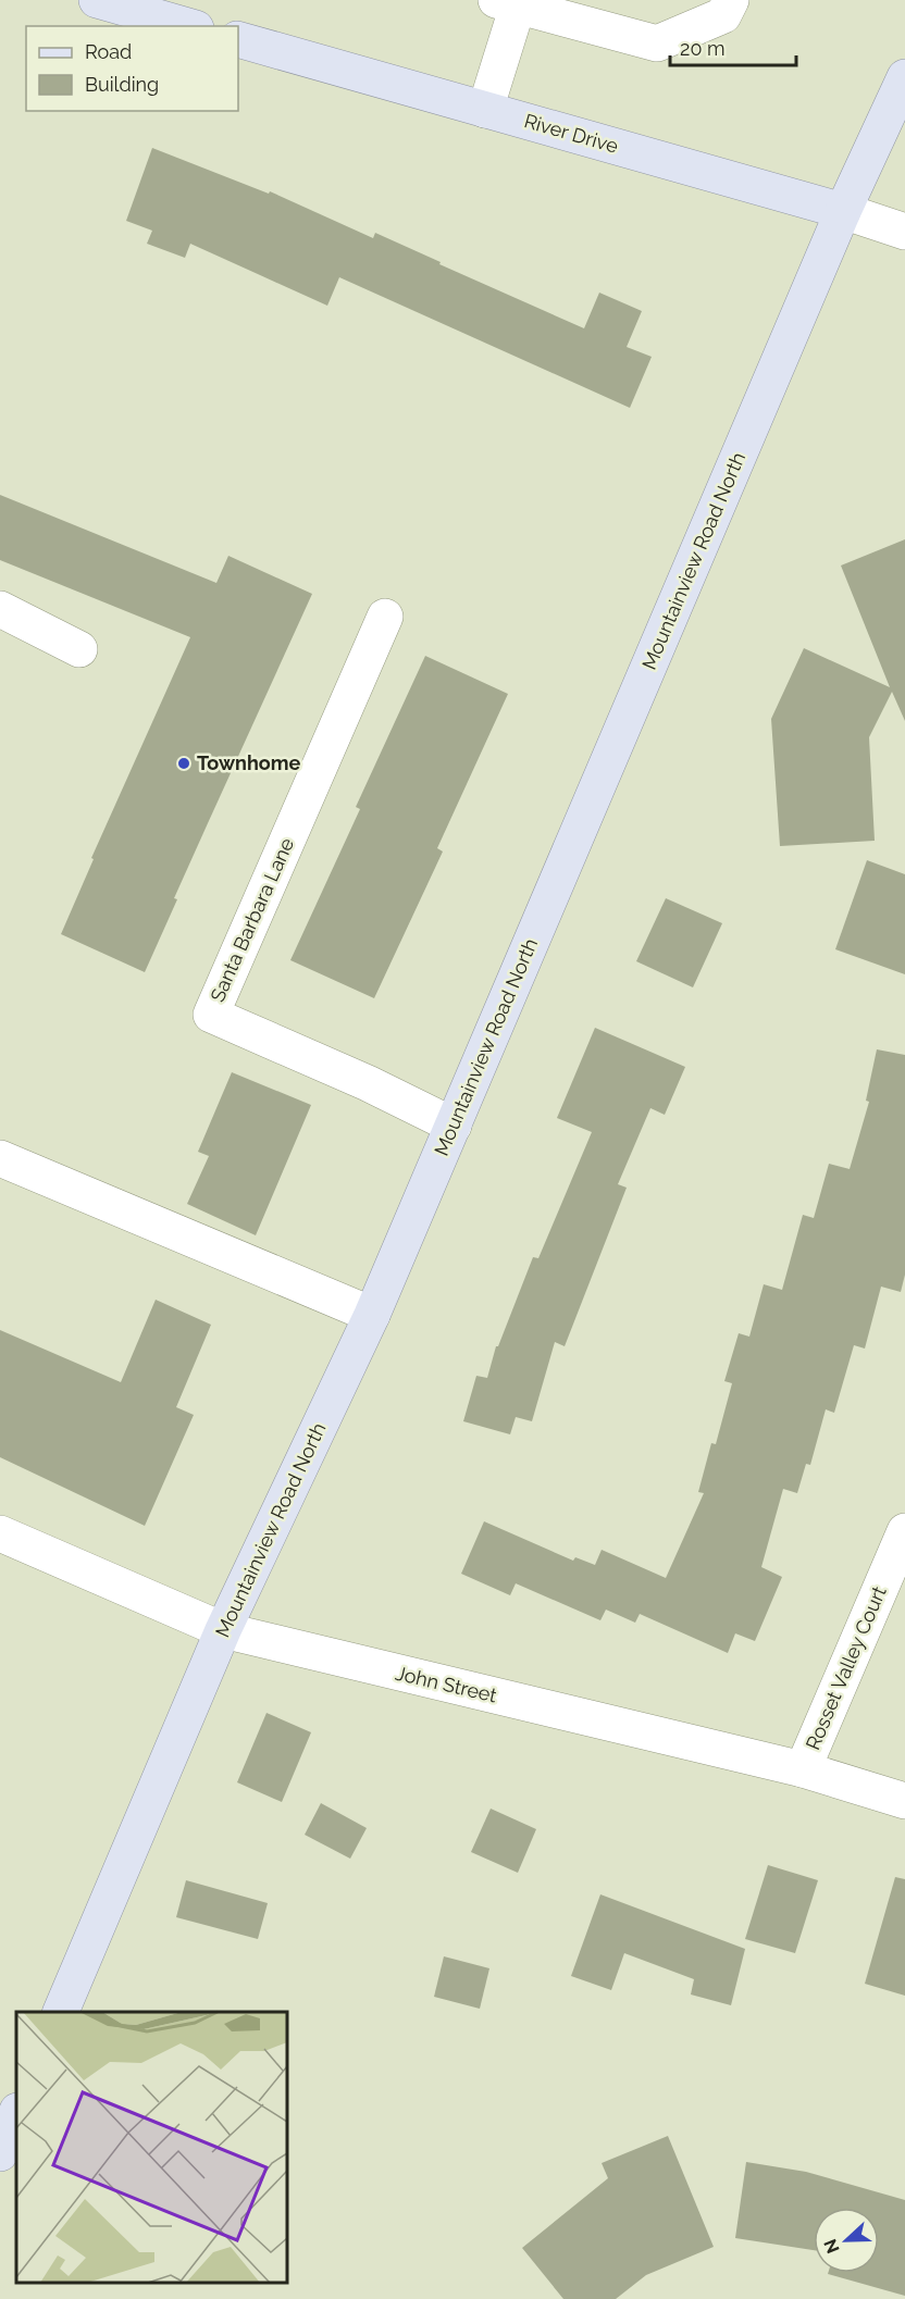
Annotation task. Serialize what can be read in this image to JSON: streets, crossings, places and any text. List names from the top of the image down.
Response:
{
  "streets": {
    "main road": ["River Drive", "Mountainview Road North"],
    "street": ["Santa Barbara Lane", "Rosset Valley Court", "John Street"]
  },
  "crossings": [
    ["River Drive", "Mountainview Road North"],
    ["Mountainview Road North", "Santa Barbara Lane"],
    ["Mountainview Road North", "John Street"],
    ["Rosset Valley Court", "John Street"]
  ],
  "places": ["Townhome"],
  "legend": ["Road", "Building"],
  "scale_bar": "20 m",
  "north": "left"
}
